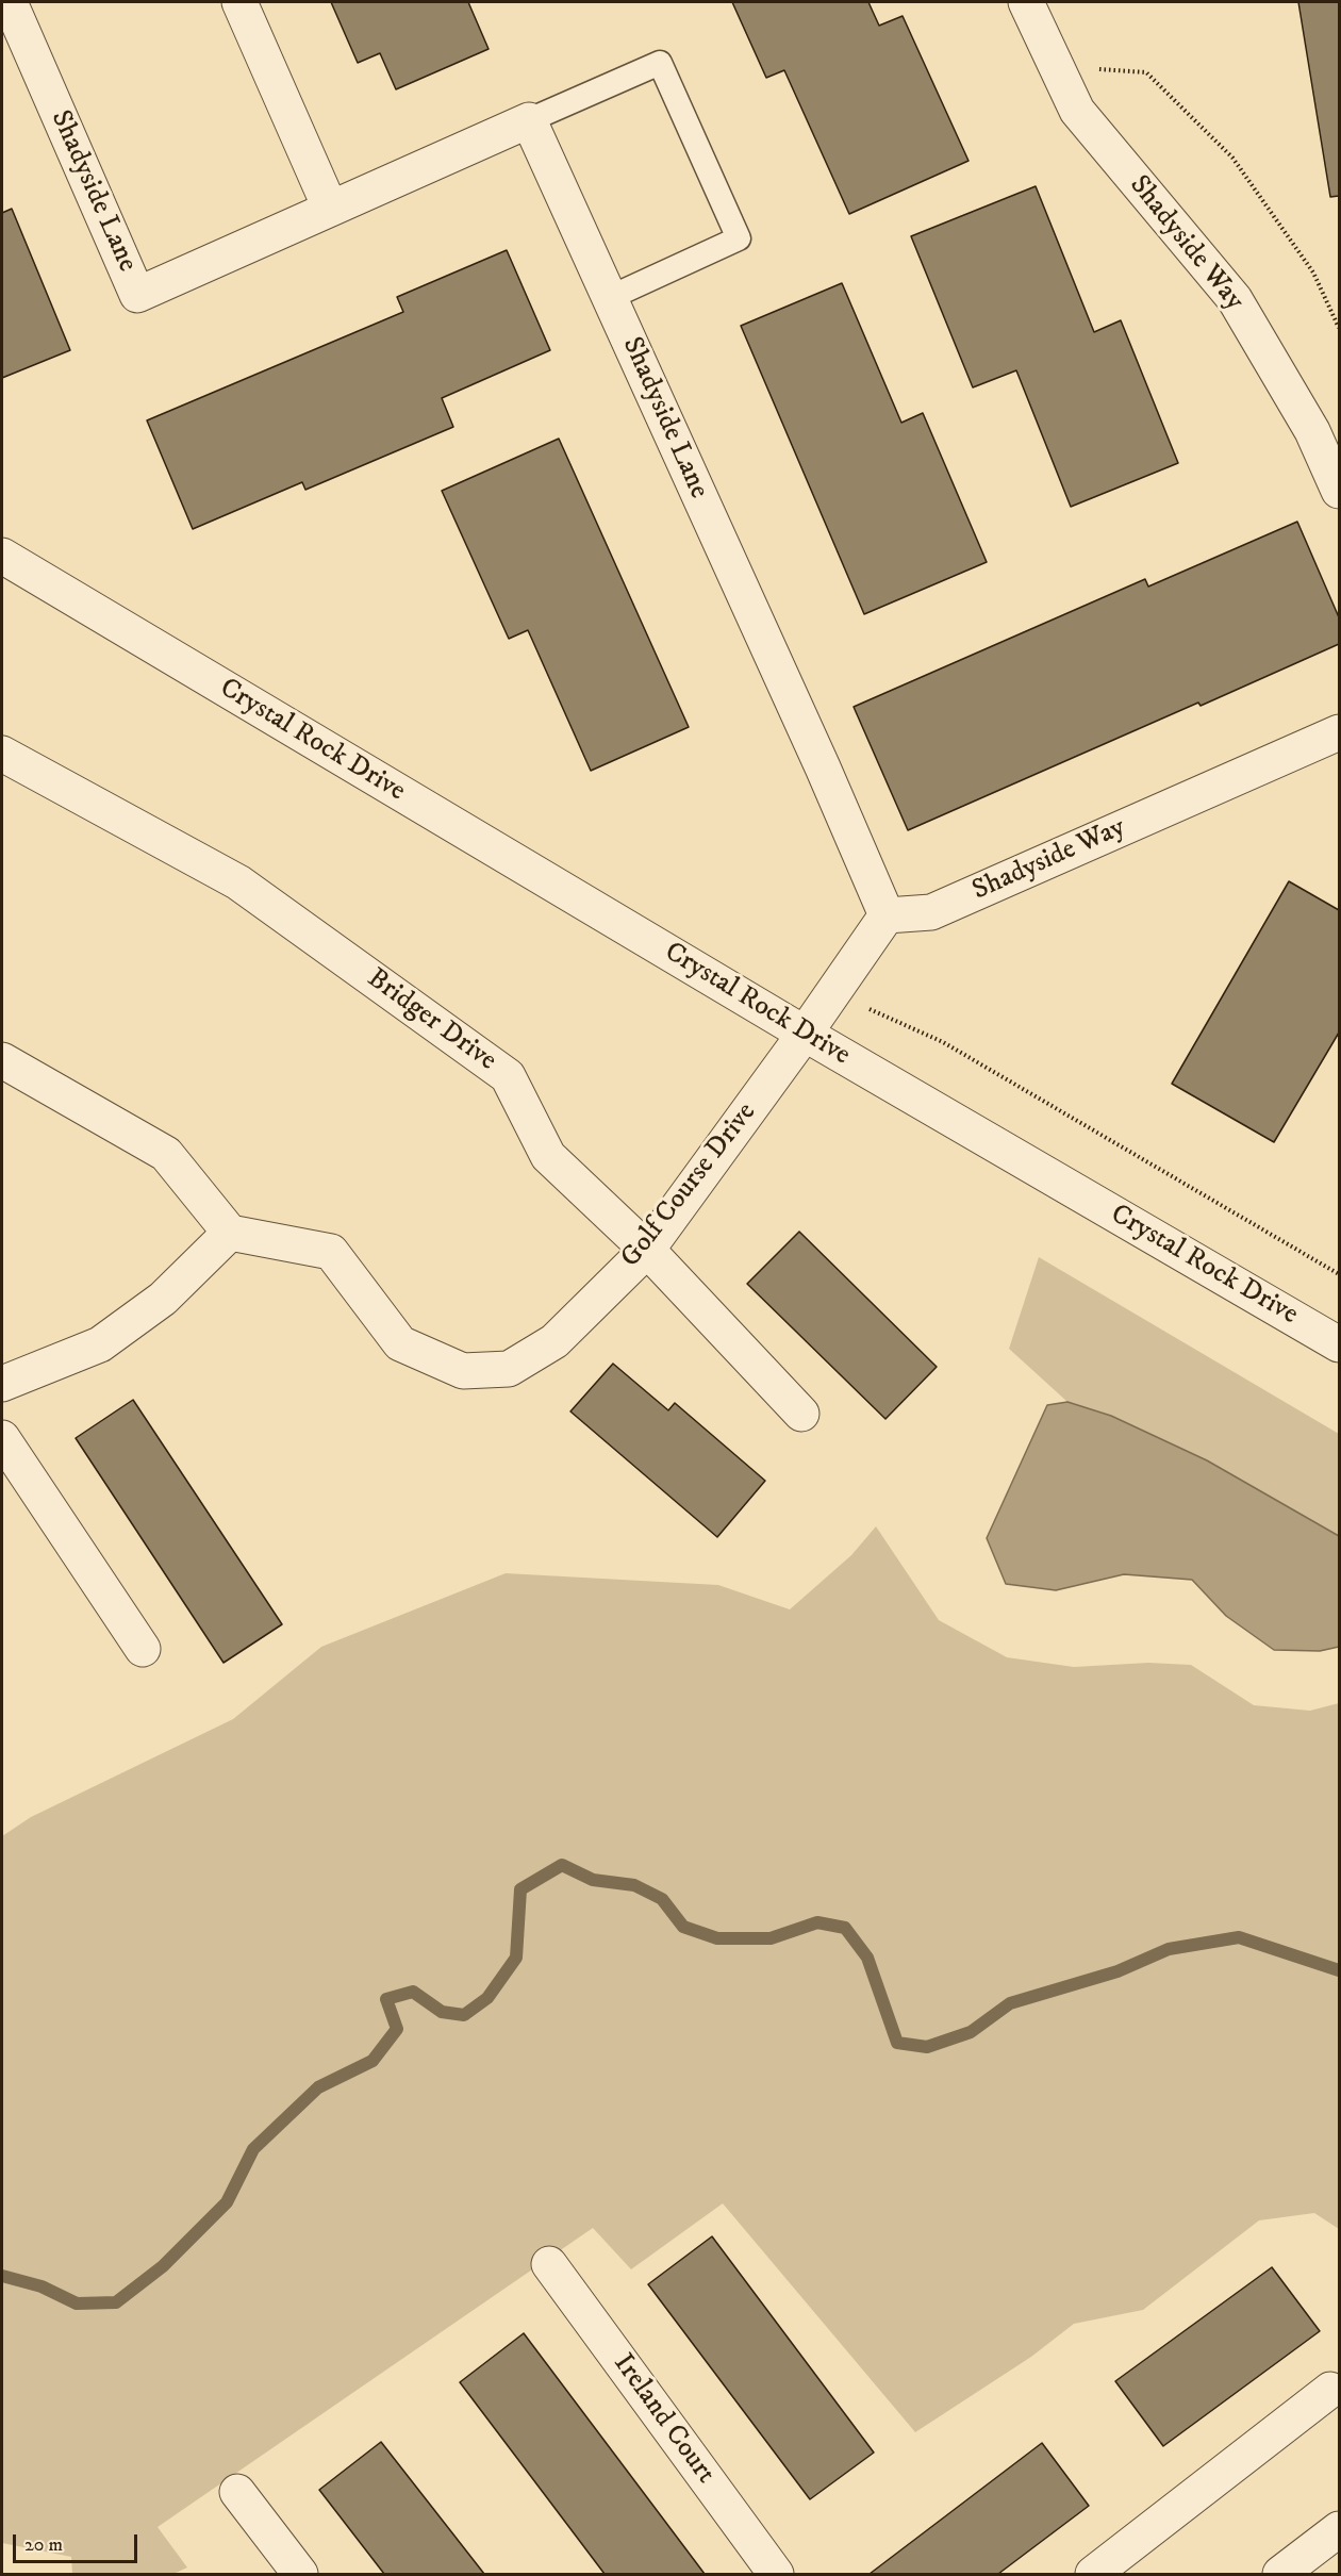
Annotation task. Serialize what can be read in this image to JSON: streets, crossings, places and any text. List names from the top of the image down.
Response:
{
  "streets": {
    "street": [
      "Shadyside Lane",
      "Shadyside Way",
      "Crystal Rock Drive",
      "Bridger Drive",
      "Golf Course Drive",
      "Ireland Court"
    ]
  },
  "crossings": [
    ["Shadyside Lane", "Shadyside Way"],
    ["Crystal Rock Drive", "Golf Course Drive"],
    ["Bridger Drive", "Golf Course Drive"]
  ],
  "scale_bar": "20 m"
}
